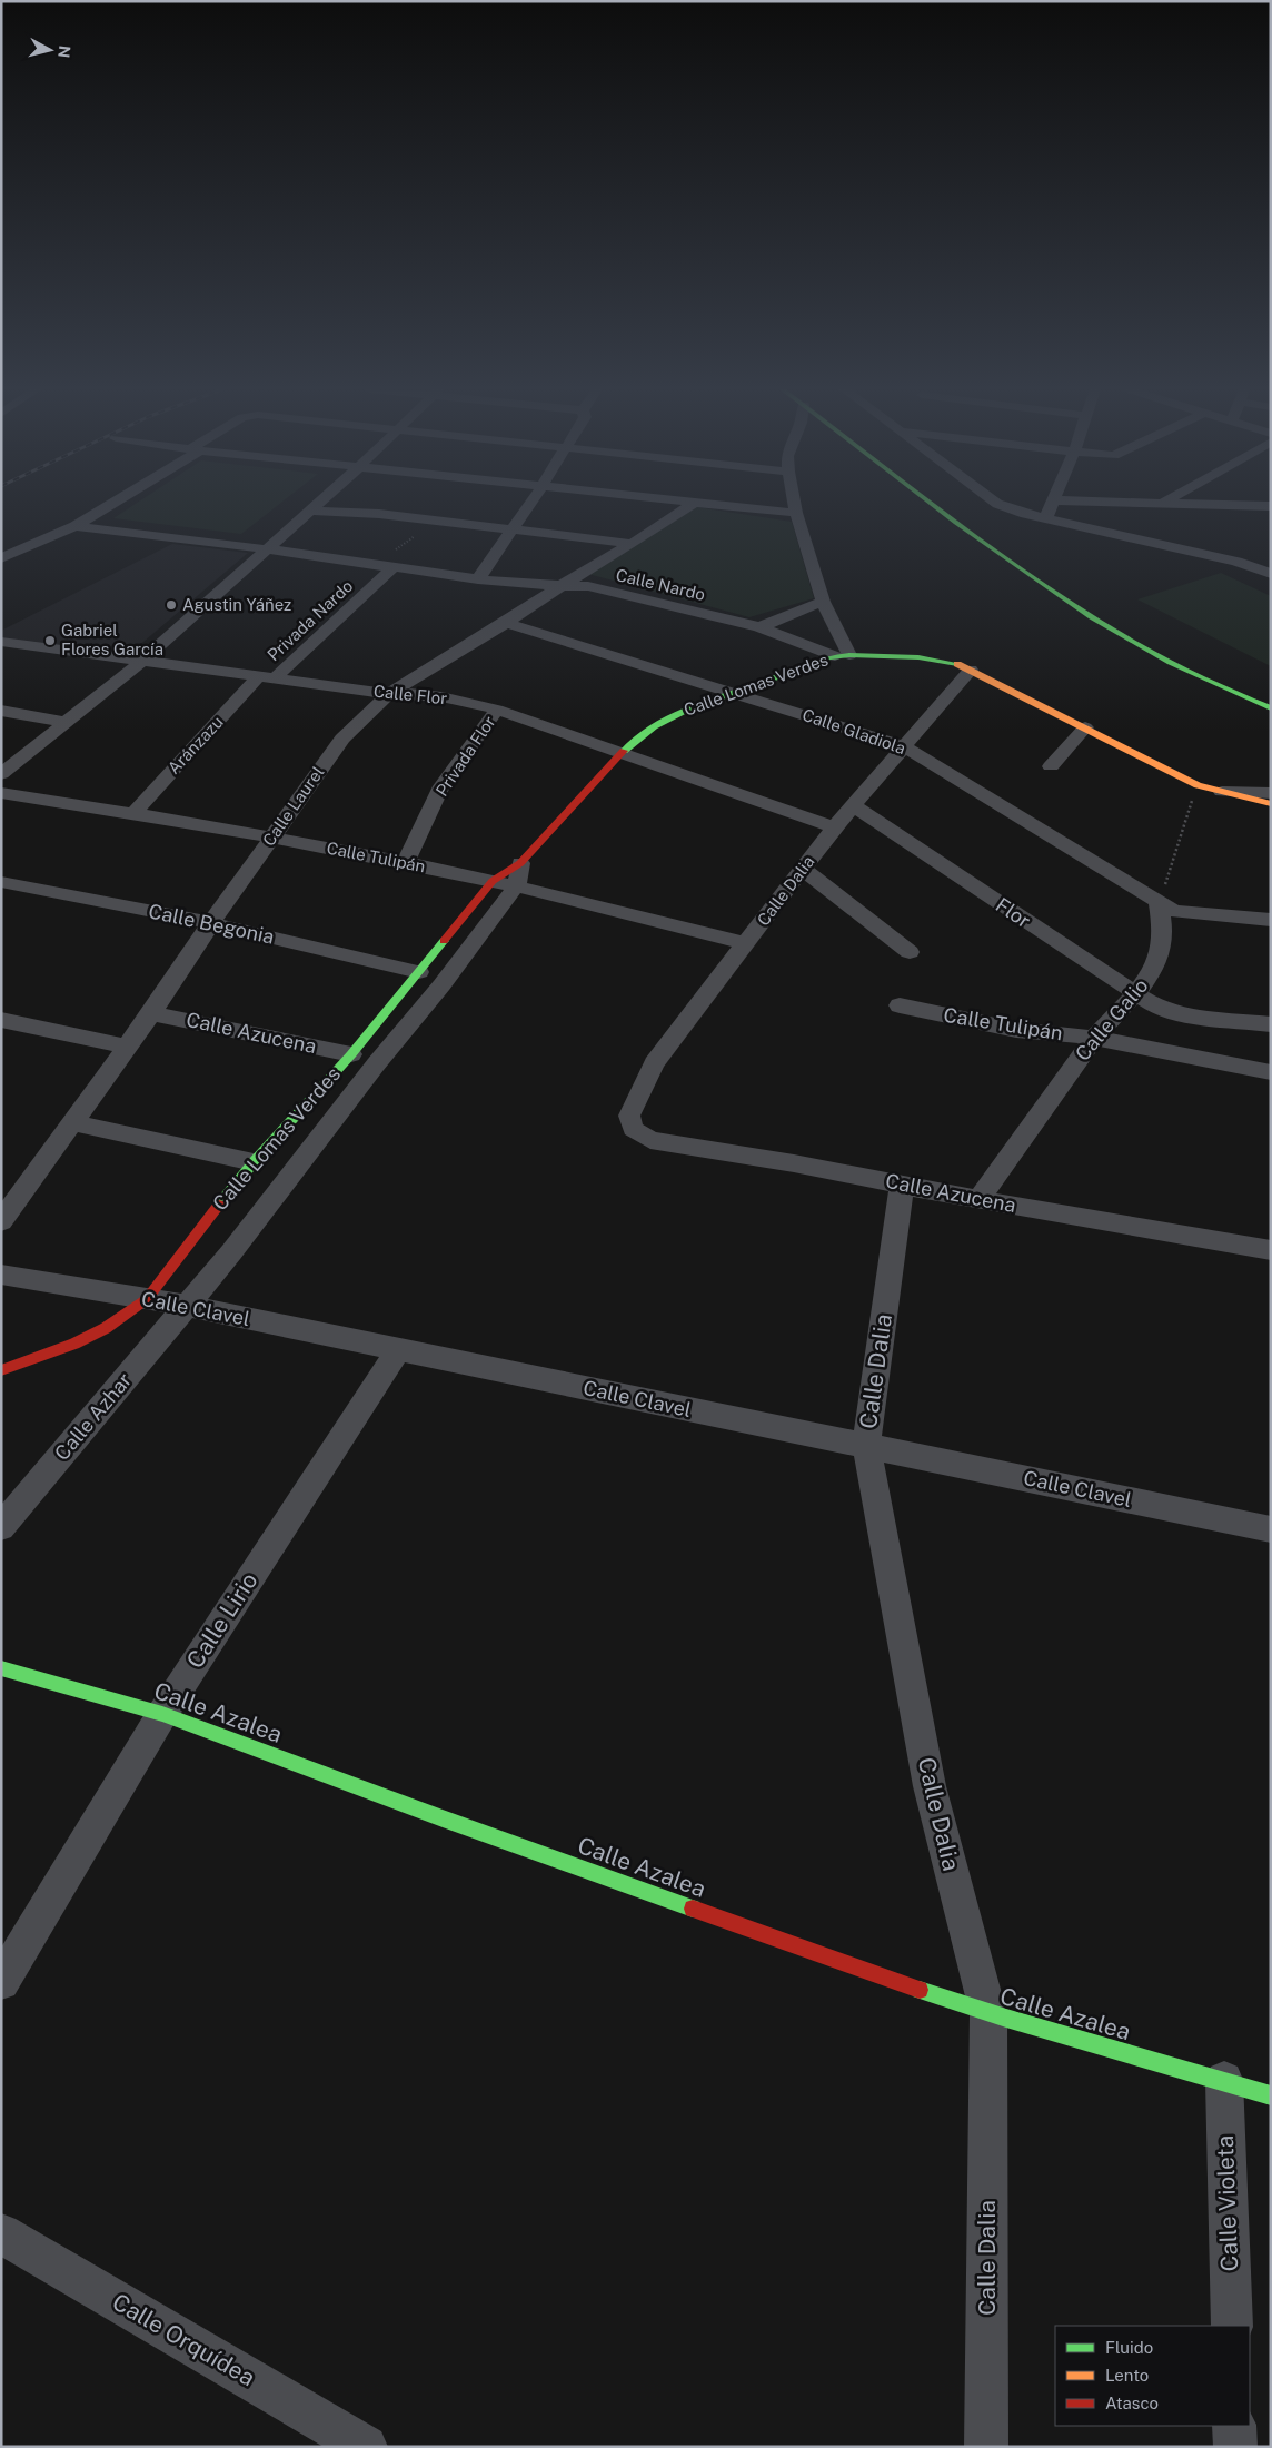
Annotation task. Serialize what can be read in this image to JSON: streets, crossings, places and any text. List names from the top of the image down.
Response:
{
  "streets": {
    "main road": ["Calle Lomas Verdes", "Calle Azalea"],
    "street": [
      "Calle Nardo",
      "Privada Nardo",
      "Calle Flor",
      "Calle Gladiola",
      "Aránzazu",
      "Privada Flor",
      "Calle Laurel",
      "Calle Tulipán",
      "Calle Dalia",
      "Flor",
      "Calle Begonia",
      "Calle Galio",
      "Calle Azucena",
      "Calle Clavel",
      "Calle Azhar",
      "Calle Lirio",
      "Calle Violeta",
      "Calle Orquídea"
    ]
  },
  "crossings": [
    ["Calle Nardo", "Privada Nardo"],
    ["Calle Nardo", "Calle Lomas Verdes"],
    ["Calle Nardo", "Calle Laurel"],
    ["Privada Nardo", "Calle Flor"],
    ["Privada Nardo", "Aránzazu"],
    ["Calle Lomas Verdes", "Calle Flor"],
    ["Calle Lomas Verdes", "Calle Gladiola"],
    ["Calle Lomas Verdes", "Calle Tulipán"],
    ["Calle Lomas Verdes", "Calle Dalia"],
    ["Calle Lomas Verdes", "Calle Begonia"],
    ["Calle Lomas Verdes", "Calle Azucena"],
    ["Calle Lomas Verdes", "Calle Clavel"],
    ["Calle Lomas Verdes", "Calle Azhar"],
    ["Calle Flor", "Aránzazu"],
    ["Calle Flor", "Privada Flor"],
    ["Calle Flor", "Calle Laurel"],
    ["Calle Flor", "Calle Dalia"],
    ["Calle Gladiola", "Calle Laurel"],
    ["Calle Gladiola", "Calle Dalia"],
    ["Calle Gladiola", "Calle Galio"],
    ["Aránzazu", "Calle Tulipán"],
    ["Privada Flor", "Calle Tulipán"],
    ["Calle Laurel", "Calle Tulipán"],
    ["Calle Laurel", "Calle Begonia"],
    ["Calle Laurel", "Calle Azucena"],
    ["Calle Tulipán", "Calle Dalia"],
    ["Calle Tulipán", "Calle Galio"],
    ["Calle Dalia", "Flor"],
    ["Calle Dalia", "Calle Azucena"],
    ["Calle Dalia", "Calle Clavel"],
    ["Calle Dalia", "Calle Azalea"],
    ["Flor", "Calle Galio"],
    ["Calle Galio", "Calle Azucena"],
    ["Calle Clavel", "Calle Azhar"],
    ["Calle Clavel", "Calle Lirio"],
    ["Calle Lirio", "Calle Azalea"],
    ["Calle Azalea", "Calle Violeta"]
  ],
  "places": ["Agustin Yáñez", "Gabriel Flores García"],
  "legend": ["Fluido", "Lento", "Atasco"],
  "north": "right"
}
